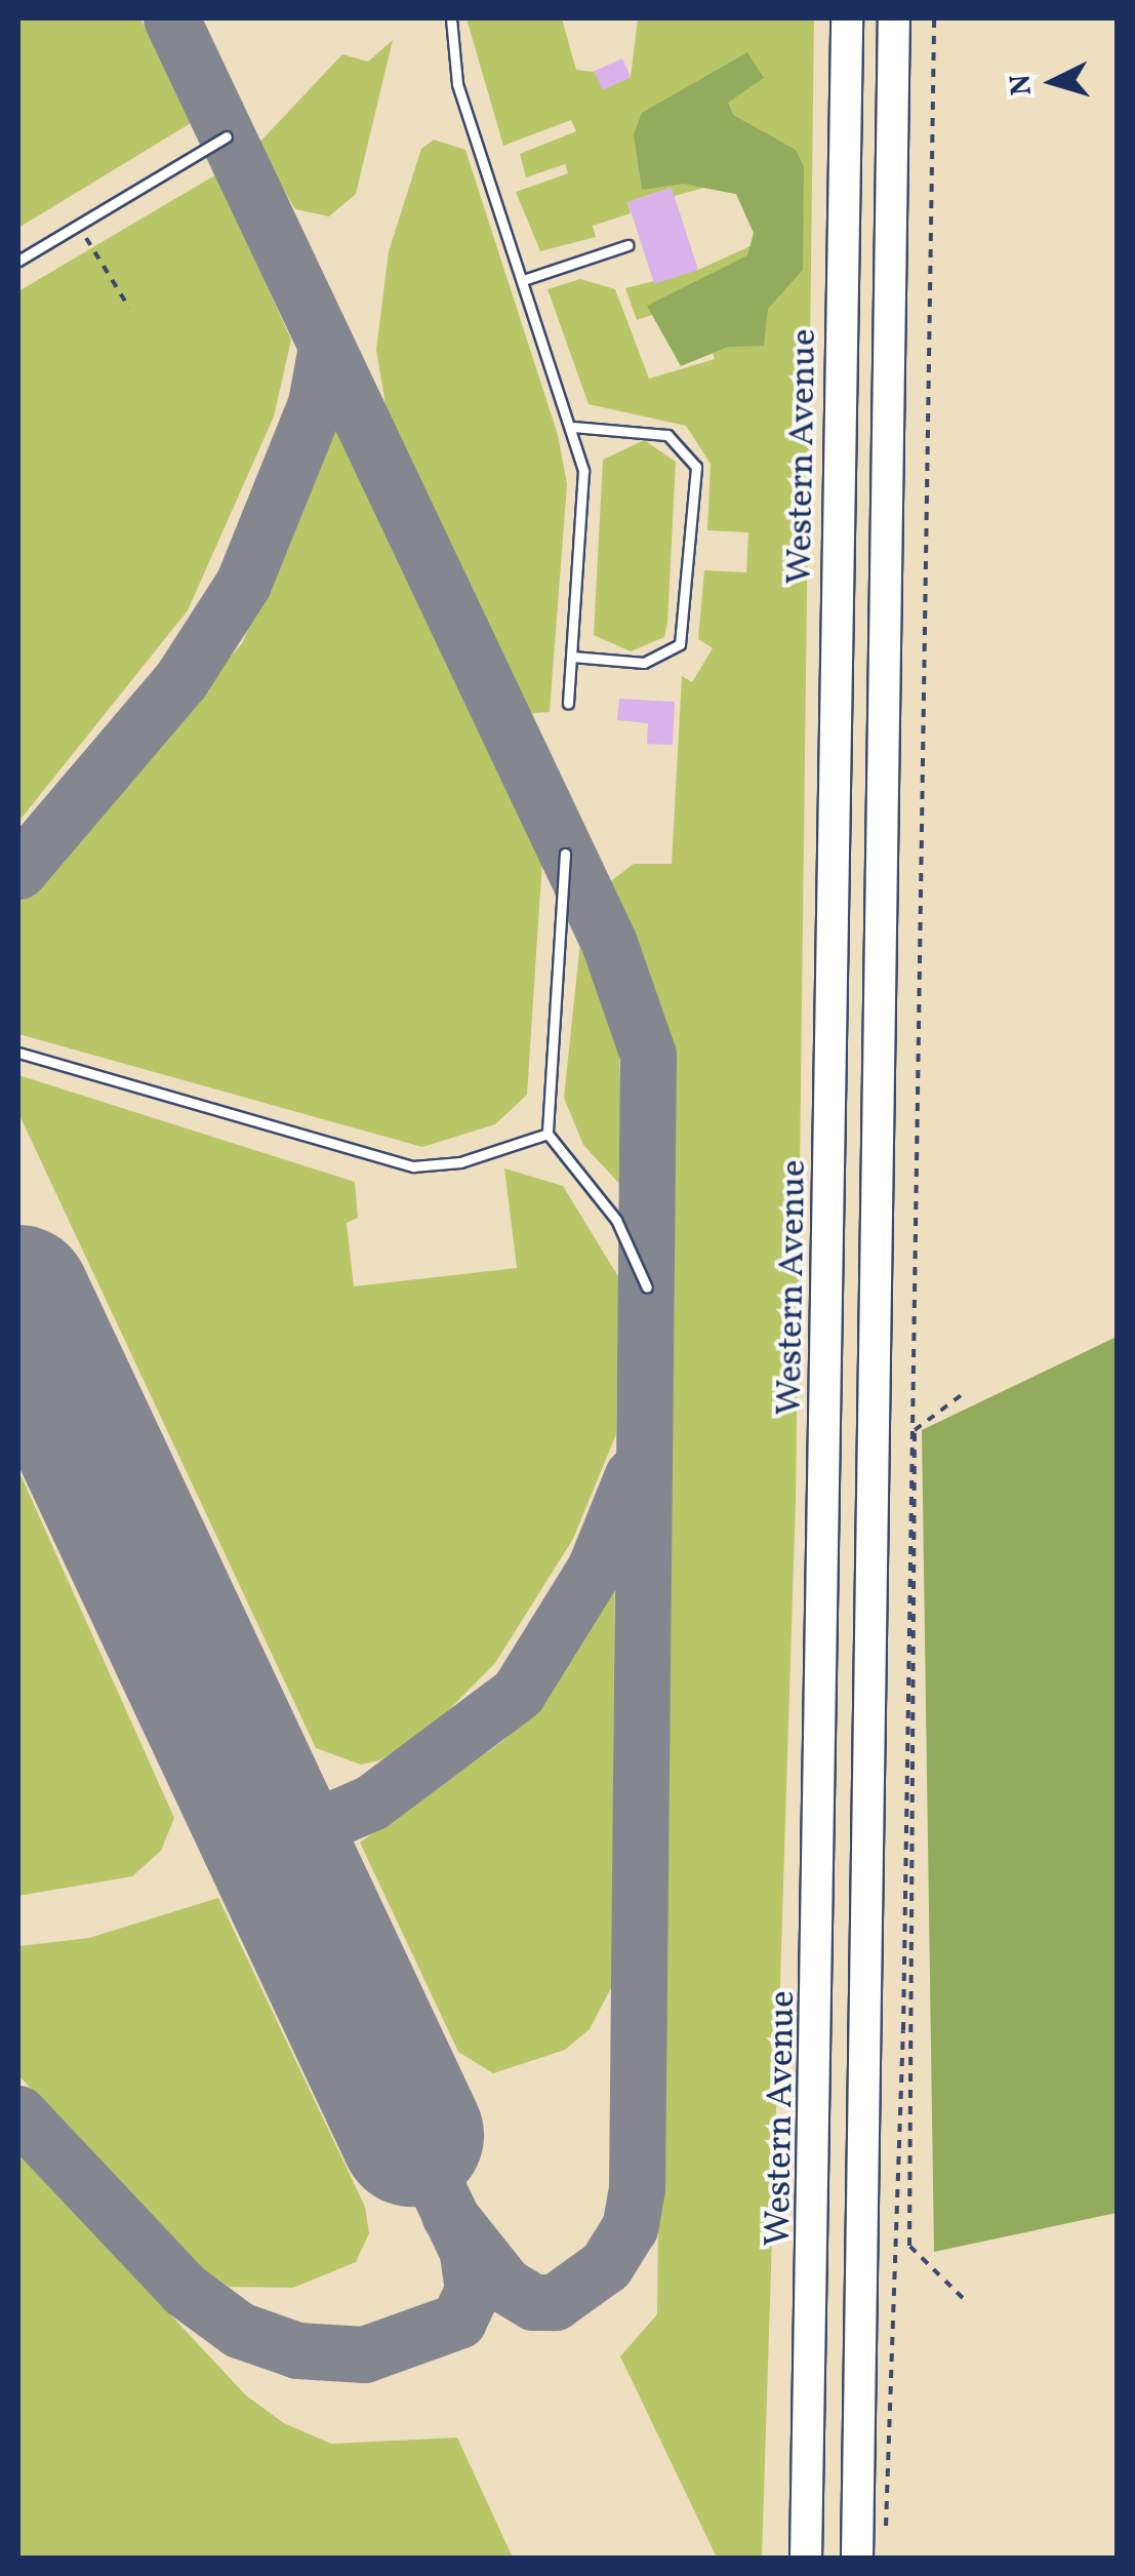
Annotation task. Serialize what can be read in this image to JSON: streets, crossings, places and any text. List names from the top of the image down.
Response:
{
  "streets": {
    "highway": ["Western Avenue"]
  },
  "north": "left"
}
